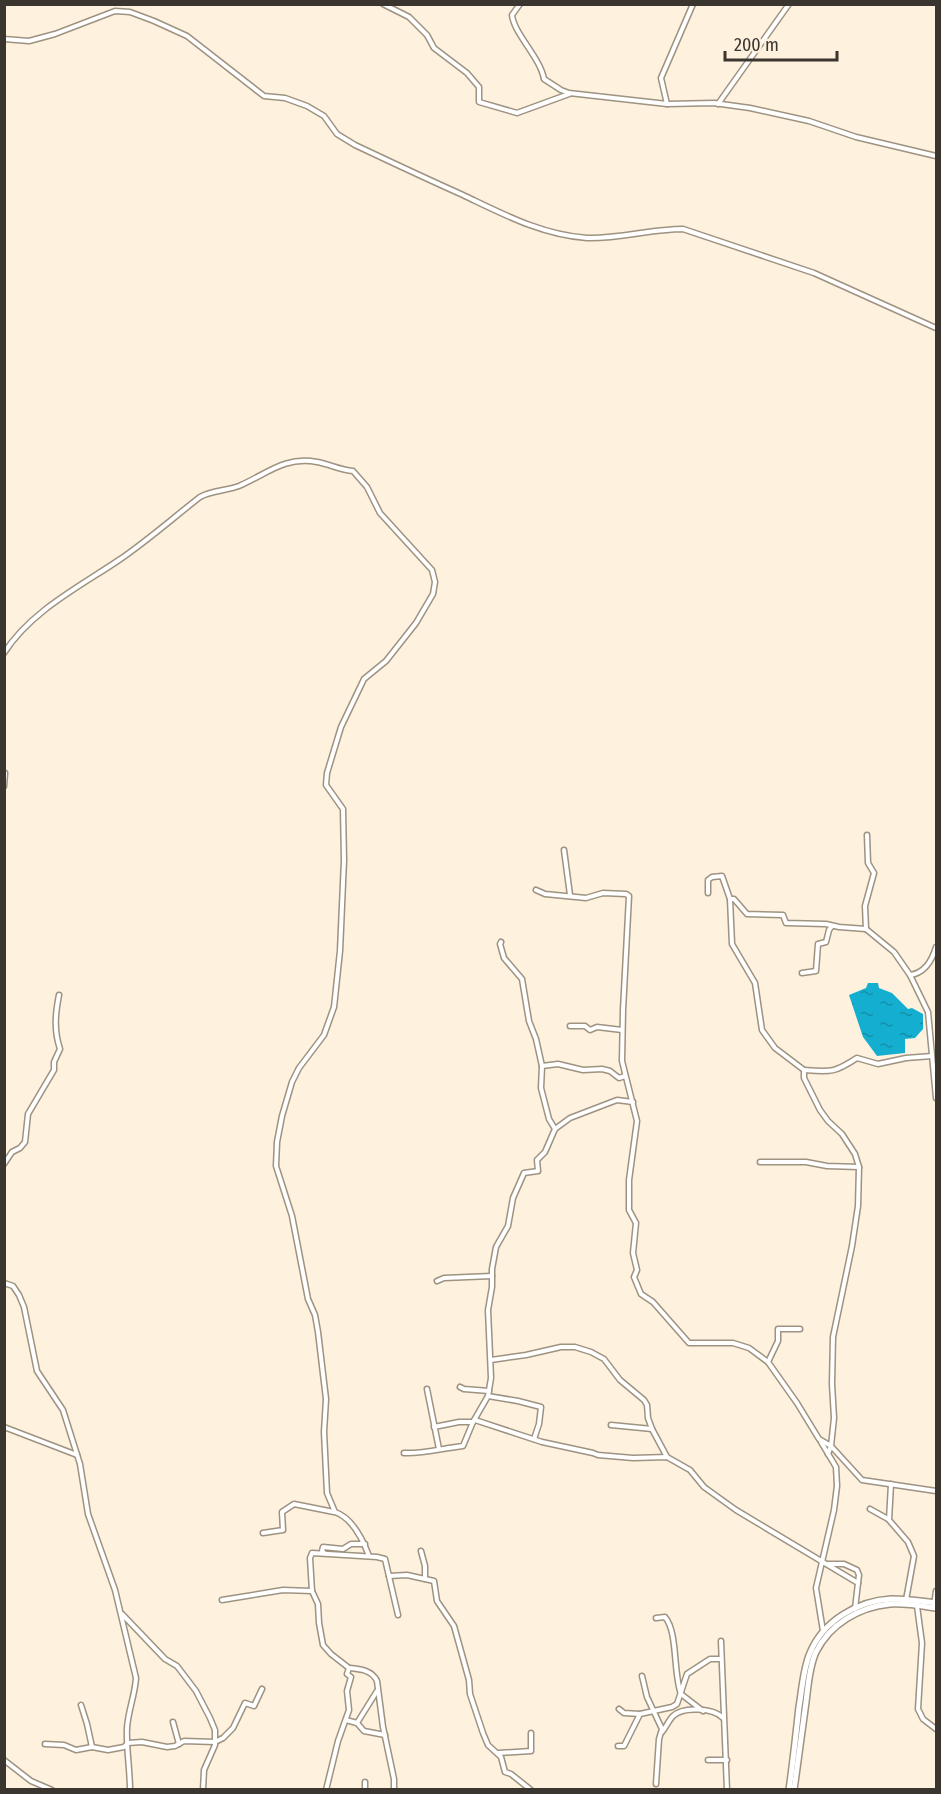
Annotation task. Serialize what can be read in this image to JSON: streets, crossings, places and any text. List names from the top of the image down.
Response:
{
  "scale_bar": "200 m"
}
